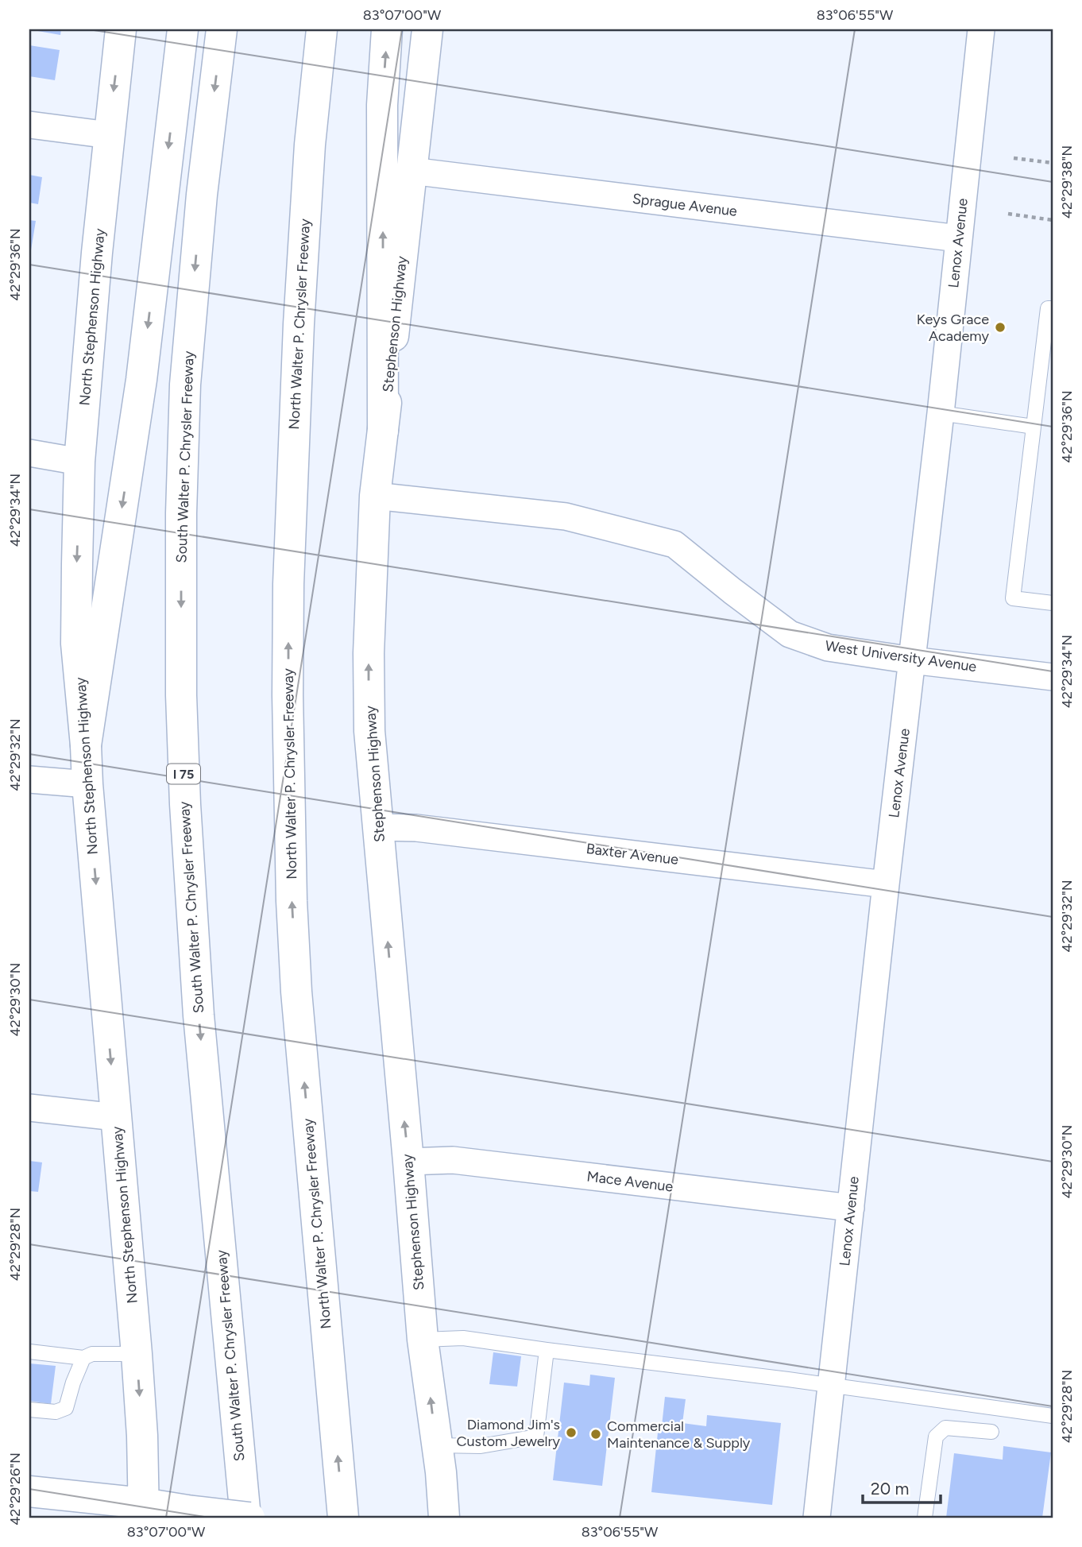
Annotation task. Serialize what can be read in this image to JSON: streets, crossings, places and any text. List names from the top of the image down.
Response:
{
  "streets": {
    "main road": [
      "North Stephenson Highway",
      "North Walter P. Chrysler Freeway",
      "Stephenson Highway",
      "South Walter P. Chrysler Freeway",
      "I 75"
    ],
    "street": [
      "Sprague Avenue",
      "Lenox Avenue",
      "West University Avenue",
      "Baxter Avenue",
      "Mace Avenue"
    ]
  },
  "crossings": [
    ["Sprague Avenue", "Lenox Avenue"],
    ["Sprague Avenue", "Stephenson Highway"],
    ["Lenox Avenue", "West University Avenue"],
    ["Lenox Avenue", "Baxter Avenue"],
    ["Lenox Avenue", "Mace Avenue"],
    ["Stephenson Highway", "West University Avenue"],
    ["Stephenson Highway", "Baxter Avenue"],
    ["Stephenson Highway", "Mace Avenue"]
  ],
  "one_way": ["Stephenson Highway"],
  "places": ["Keys Grace Academy", "Diamond Jim's Custom Jewelry", "Commercial Maintenance & Supply"],
  "scale_bar": "20 m",
  "coordinates": [
    "83°07'00\"W",
    "83°06'55\"W",
    "42°29'38\"N",
    "42°29'36\"N",
    "42°29'34\"N",
    "42°29'32\"N",
    "42°29'30\"N",
    "42°29'28\"N",
    "42°29'26\"N"
  ]
}
